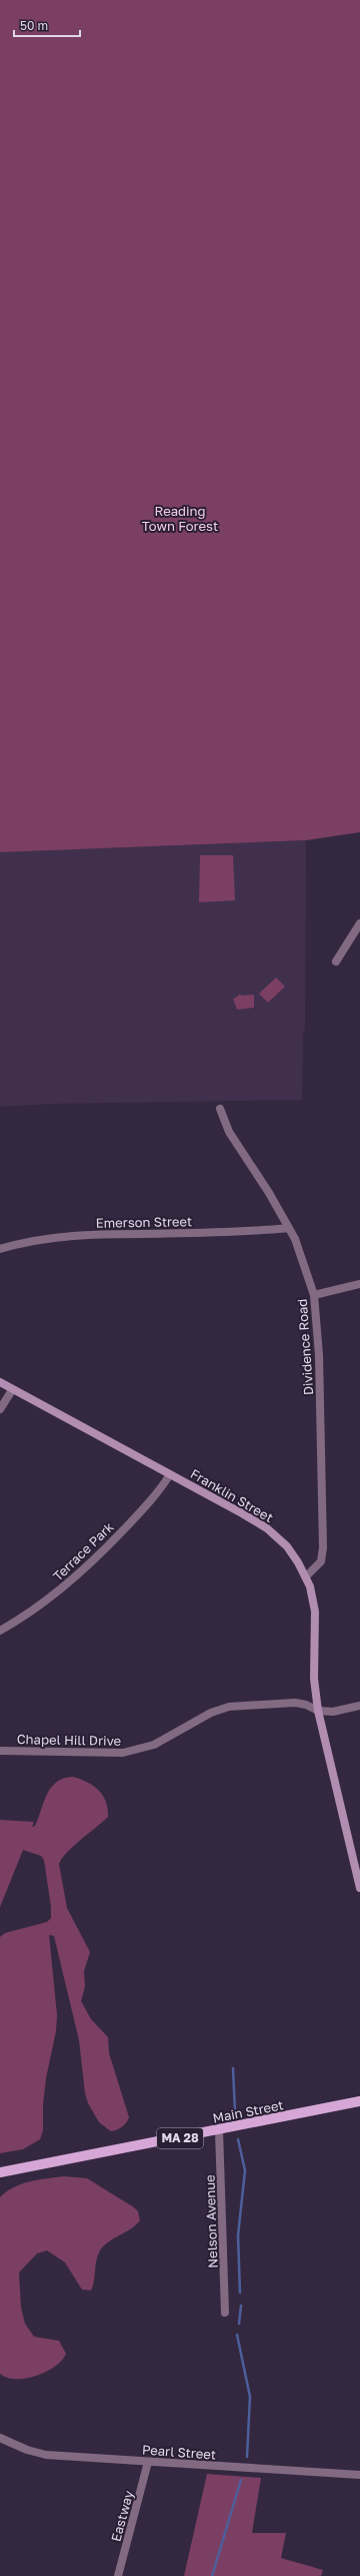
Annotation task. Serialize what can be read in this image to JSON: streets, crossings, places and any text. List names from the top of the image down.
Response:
{
  "streets": {
    "main road": ["Franklin Street", "Main Street", "MA 28"],
    "street": [
      "Emerson Street",
      "Dividence Road",
      "Terrace Park",
      "Chapel Hill Drive",
      "Nelson Avenue",
      "Pearl Street",
      "Eastway"
    ]
  },
  "crossings": [
    ["Emerson Street", "Dividence Road"],
    ["Dividence Road", "Franklin Street"],
    ["Franklin Street", "Terrace Park"],
    ["Franklin Street", "Chapel Hill Drive"],
    ["Main Street", "Nelson Avenue"],
    ["Pearl Street", "Eastway"]
  ],
  "parks": ["Reading Town Forest"],
  "scale_bar": "50 m"
}
